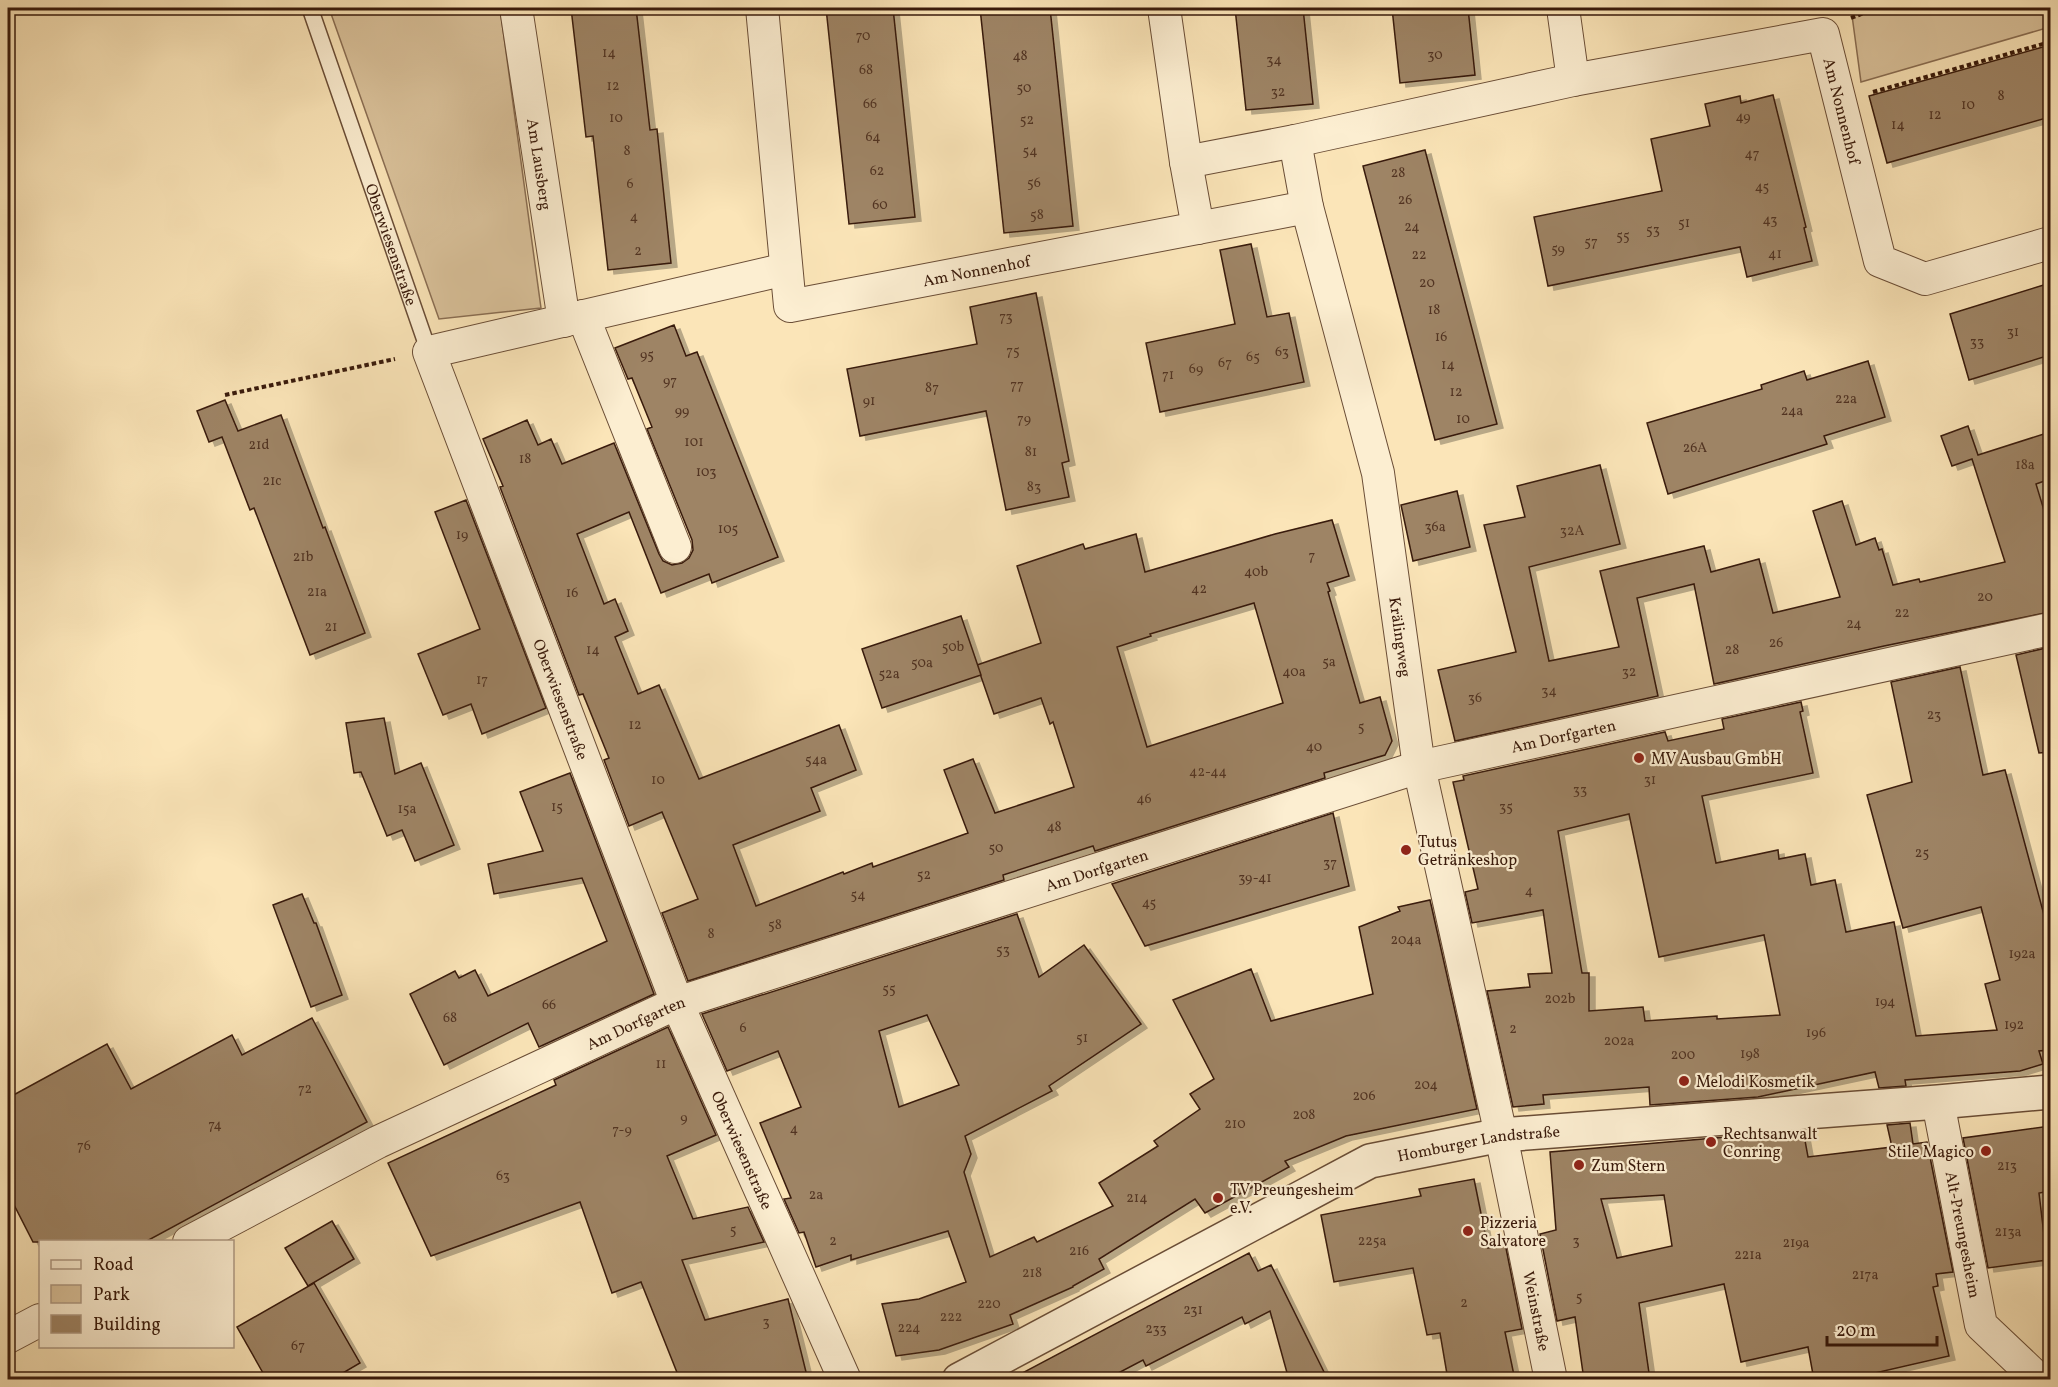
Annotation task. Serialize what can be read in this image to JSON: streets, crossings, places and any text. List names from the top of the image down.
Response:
{
  "streets": {
    "street": [
      "Am Nonnenhof",
      "Am Lausberg",
      "Oberwiesenstraße",
      "Krälingweg",
      "Am Dorfgarten",
      "Homburger Landstraße",
      "Alt-Preungesheim",
      "Weinstraße"
    ]
  },
  "crossings": [
    ["Am Nonnenhof", "Krälingweg"],
    ["Oberwiesenstraße", "Am Dorfgarten"],
    ["Krälingweg", "Am Dorfgarten"],
    ["Krälingweg", "Homburger Landstraße"],
    ["Krälingweg", "Weinstraße"],
    ["Homburger Landstraße", "Alt-Preungesheim"],
    ["Homburger Landstraße", "Weinstraße"]
  ],
  "places": [
    "MV Ausbau GmbH",
    "Tutus Getränkeshop",
    "Melodi Kosmetik",
    "Rechtsanwalt Conring",
    "Stile Magico",
    "Zum Stern",
    "TV Preungesheim e.V.",
    "Pizzeria Salvatore"
  ],
  "house_numbers": [
    "70",
    "14",
    "30",
    "48",
    "34",
    "68",
    "12",
    "50",
    "32",
    "8",
    "66",
    "10",
    "12",
    "49",
    "10",
    "52",
    "14",
    "64",
    "8",
    "54",
    "47",
    "62",
    "28",
    "56",
    "6",
    "45",
    "26",
    "60",
    "58",
    "4",
    "43",
    "51",
    "24",
    "53",
    "55",
    "57",
    "59",
    "2",
    "41",
    "22",
    "20",
    "18",
    "73",
    "31",
    "16",
    "33",
    "75",
    "63",
    "95",
    "65",
    "67",
    "14",
    "69",
    "71",
    "97",
    "77",
    "87",
    "12",
    "22a",
    "91",
    "99",
    "24a",
    "79",
    "10",
    "101",
    "21d",
    "26A",
    "81",
    "18",
    "18a",
    "103",
    "21c",
    "83",
    "36a",
    "105",
    "32A",
    "19",
    "7",
    "21b",
    "40b",
    "42",
    "21a",
    "16",
    "20",
    "22",
    "24",
    "21",
    "26",
    "50b",
    "14",
    "28",
    "5a",
    "50a",
    "40a",
    "32",
    "52a",
    "17",
    "34",
    "36",
    "23",
    "12",
    "5",
    "40",
    "54a",
    "42-44",
    "10",
    "31",
    "33",
    "46",
    "15",
    "35",
    "15a",
    "48",
    "50",
    "25",
    "37",
    "52",
    "39-41",
    "4",
    "54",
    "45",
    "58",
    "8",
    "204a",
    "53",
    "192a",
    "55",
    "202b",
    "194",
    "66",
    "68",
    "192",
    "6",
    "2",
    "196",
    "51",
    "202a",
    "198",
    "200",
    "11",
    "204",
    "72",
    "206",
    "208",
    "9",
    "210",
    "74",
    "4",
    "7-9",
    "76",
    "213",
    "63",
    "2a",
    "214",
    "5",
    "213a",
    "2",
    "225a",
    "3",
    "219a",
    "216",
    "221a",
    "218",
    "217a",
    "5",
    "2",
    "220",
    "231",
    "222",
    "3",
    "224",
    "233",
    "67"
  ],
  "legend": ["Road", "Park", "Building"],
  "scale_bar": "20 m"
}
